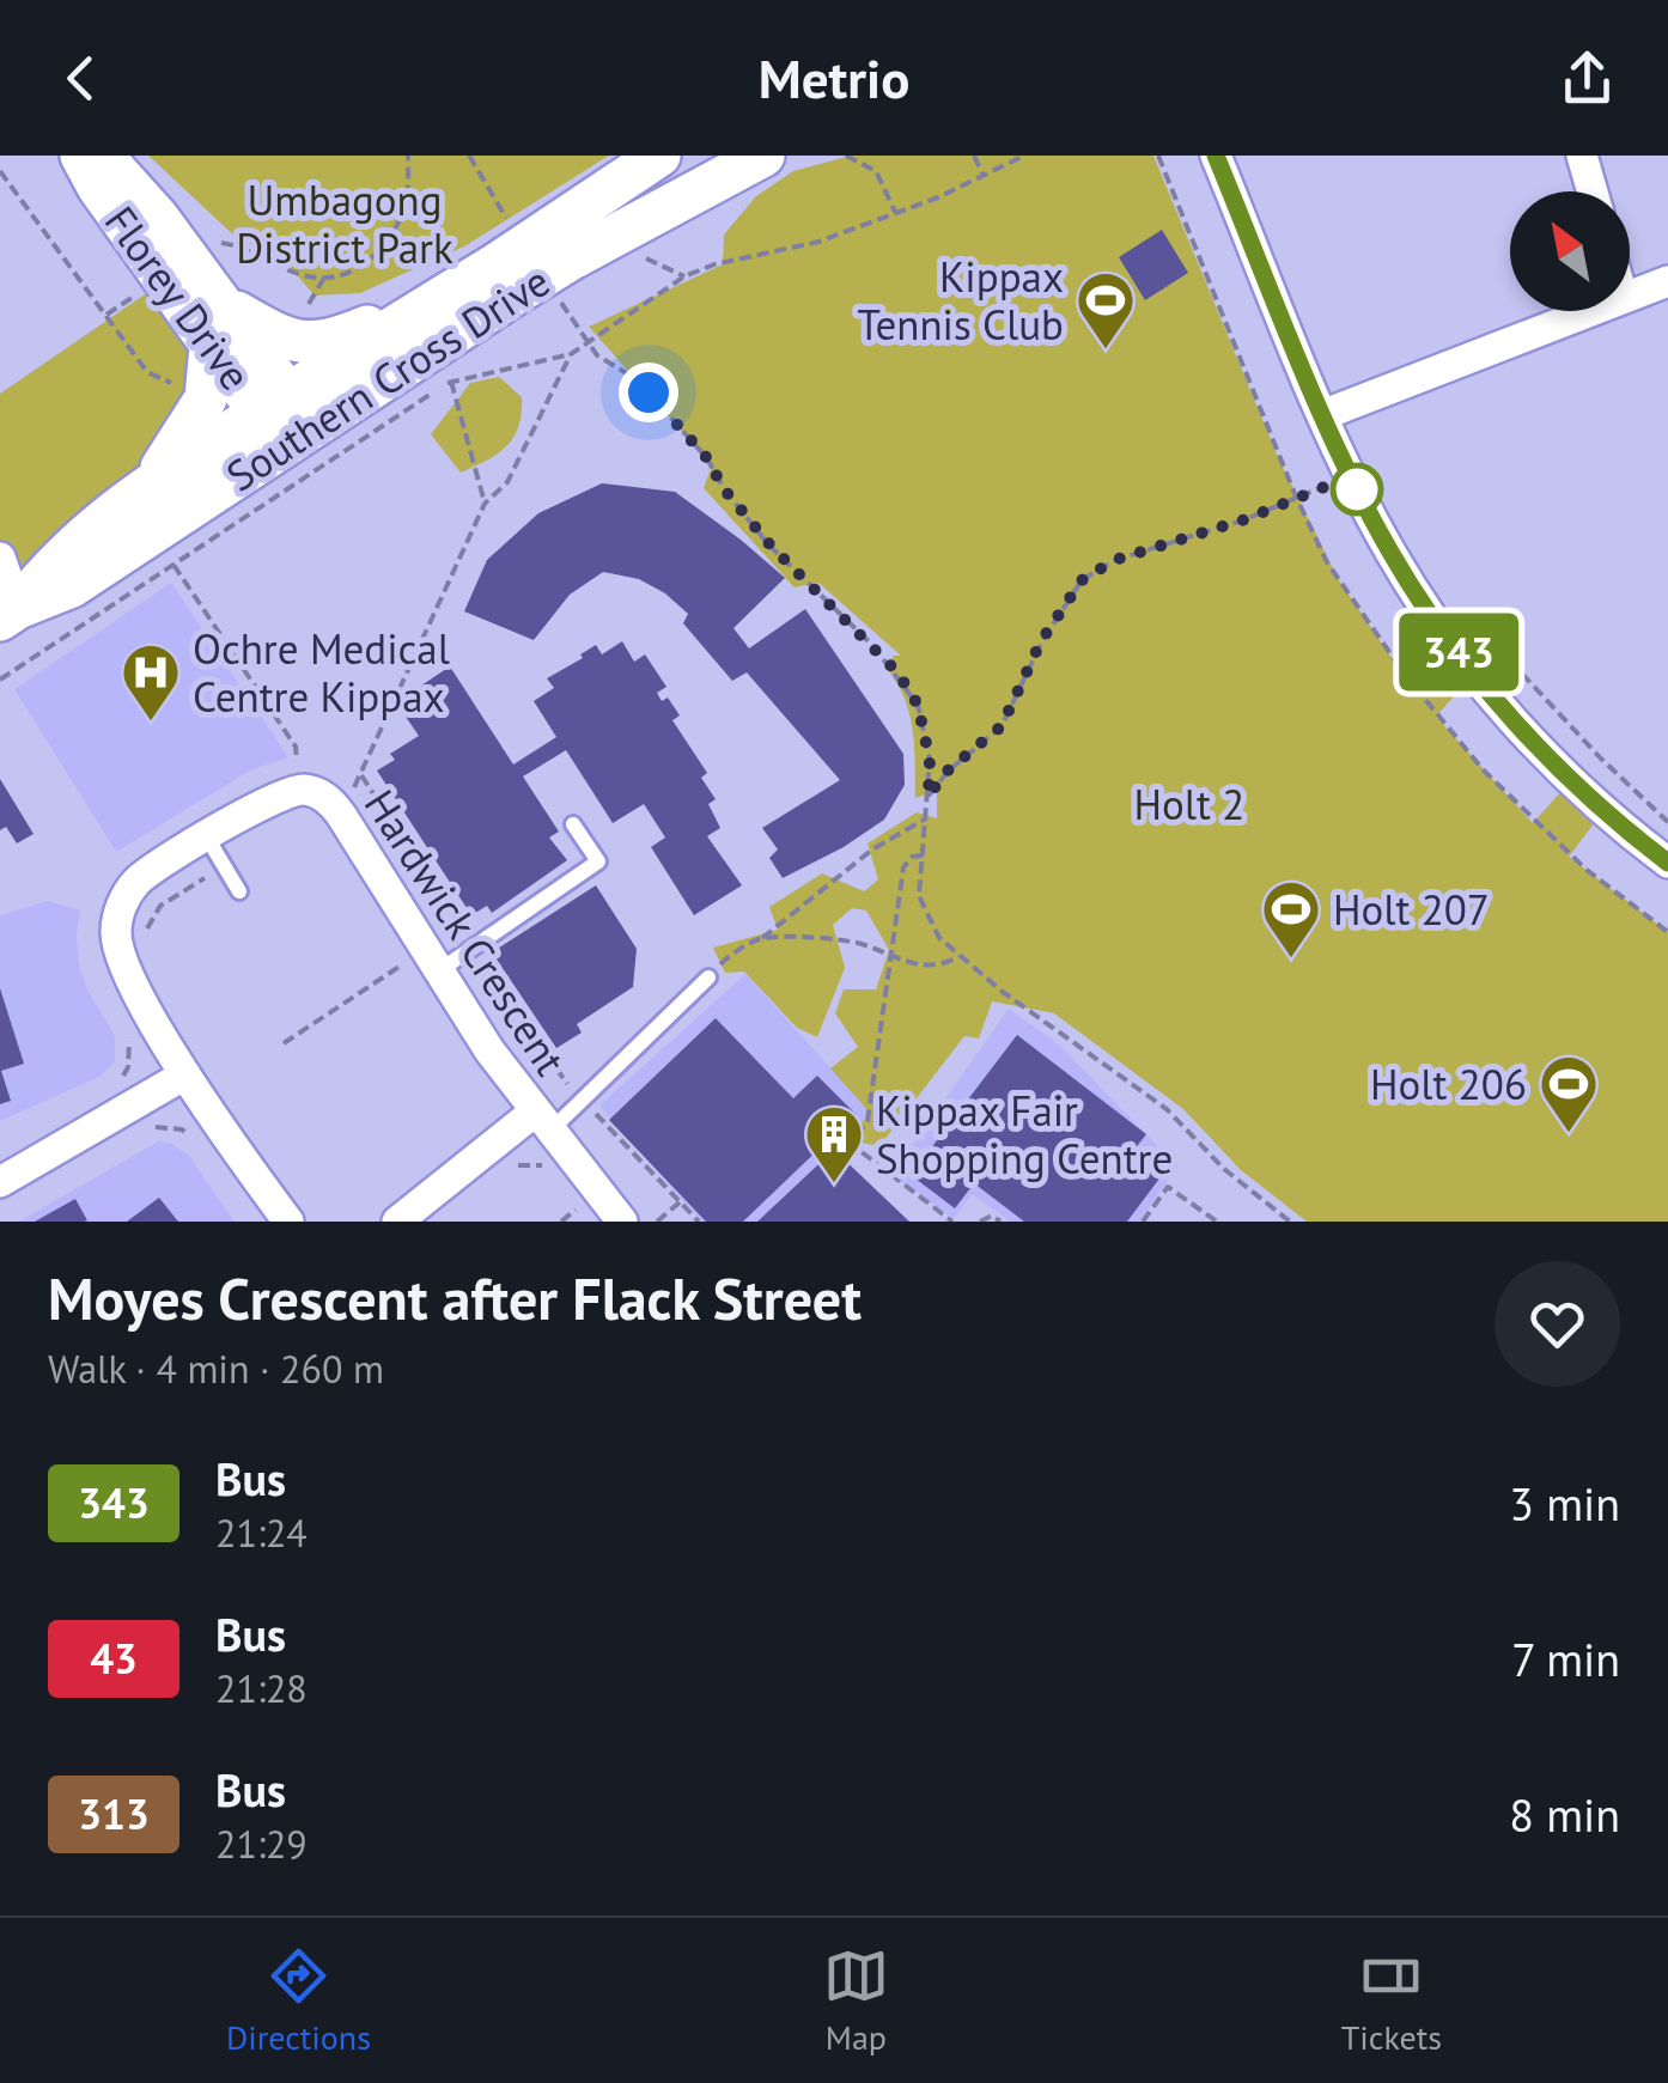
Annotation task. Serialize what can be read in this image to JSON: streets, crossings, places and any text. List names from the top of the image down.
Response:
{
  "streets": {
    "main road": ["Florey Drive", "Southern Cross Drive"],
    "street": ["Hardwick Crescent"]
  },
  "crossings": [
    ["Florey Drive", "Southern Cross Drive"]
  ],
  "parks": ["Umbagong District Park", "Holt 2"],
  "places": {
    "sports": ["Kippax Tennis Club", "Holt 207", "Holt 206"],
    "hospital": ["Ochre Medical Centre Kippax"],
    "building": ["Kippax Fair Shopping Centre"]
  },
  "lines": ["bus line 343"],
  "north": "top left",
  "page": {
    "header": "Metrio",
    "on_map": "343",
    "heading": ["Moyes Crescent after Flack Street", "Walk · 4 min · 260 m"],
    "list": [
      {
        "mark": "343",
        "name": "Bus",
        "note": "21:24",
        "value": "3 min"
      },
      {
        "mark": "43",
        "name": "Bus",
        "note": "21:28",
        "value": "7 min"
      },
      {
        "mark": "313",
        "name": "Bus",
        "note": "21:29",
        "value": "8 min"
      }
    ],
    "tabs": ["Directions", "Map", "Tickets"]
  }
}
